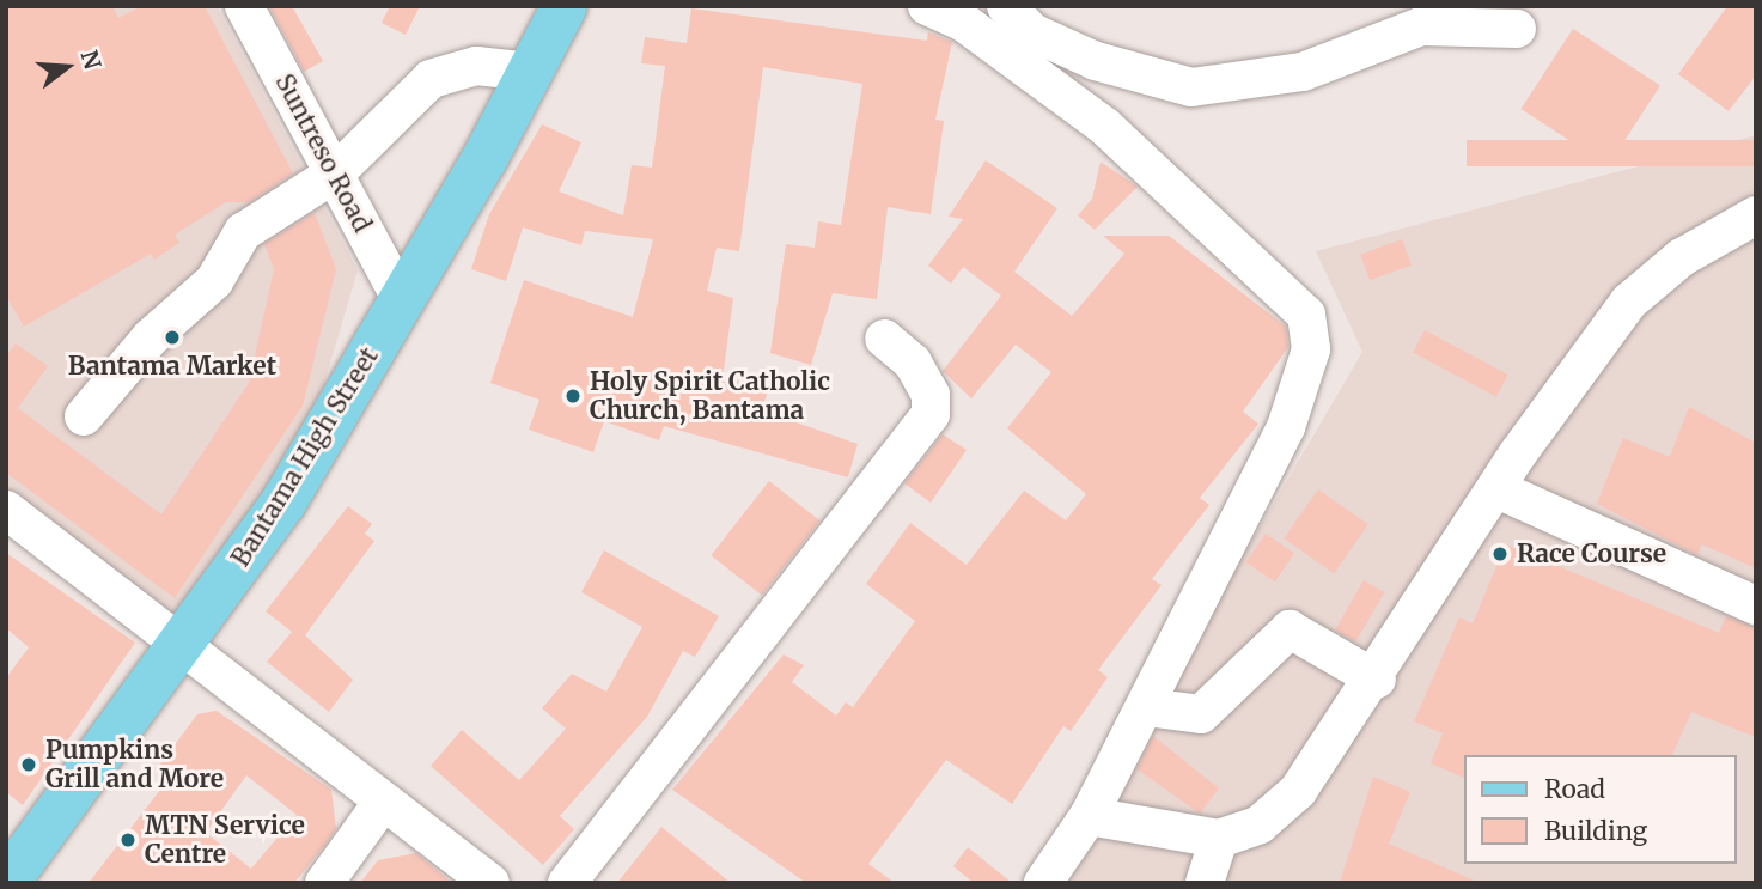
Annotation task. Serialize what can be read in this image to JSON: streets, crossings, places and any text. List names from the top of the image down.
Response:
{
  "streets": {
    "main road": ["Bantama High Street"],
    "street": ["Suntreso Road"]
  },
  "crossings": [
    ["Suntreso Road", "Bantama High Street"]
  ],
  "places": [
    "Bantama Market",
    "Holy Spirit Catholic Church, Bantama",
    "Race Course",
    "Pumpkins Grill and More",
    "MTN Service Centre"
  ],
  "legend": ["Road", "Building"],
  "north": "right"
}
